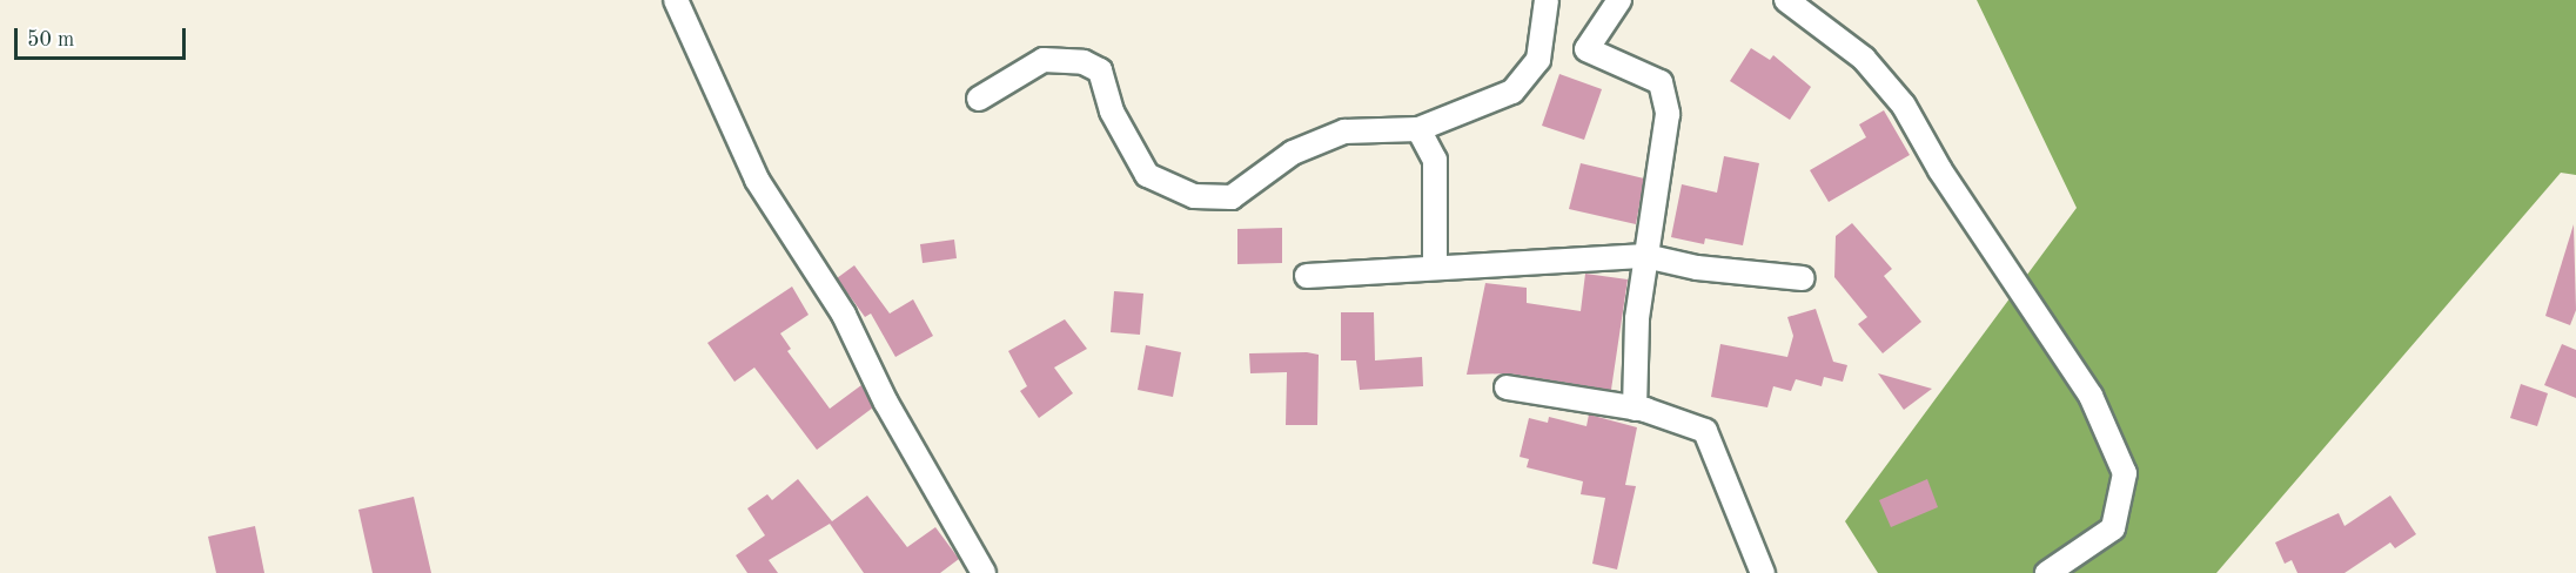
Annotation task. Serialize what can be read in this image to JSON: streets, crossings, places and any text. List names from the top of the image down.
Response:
{
  "scale_bar": "50 m"
}
